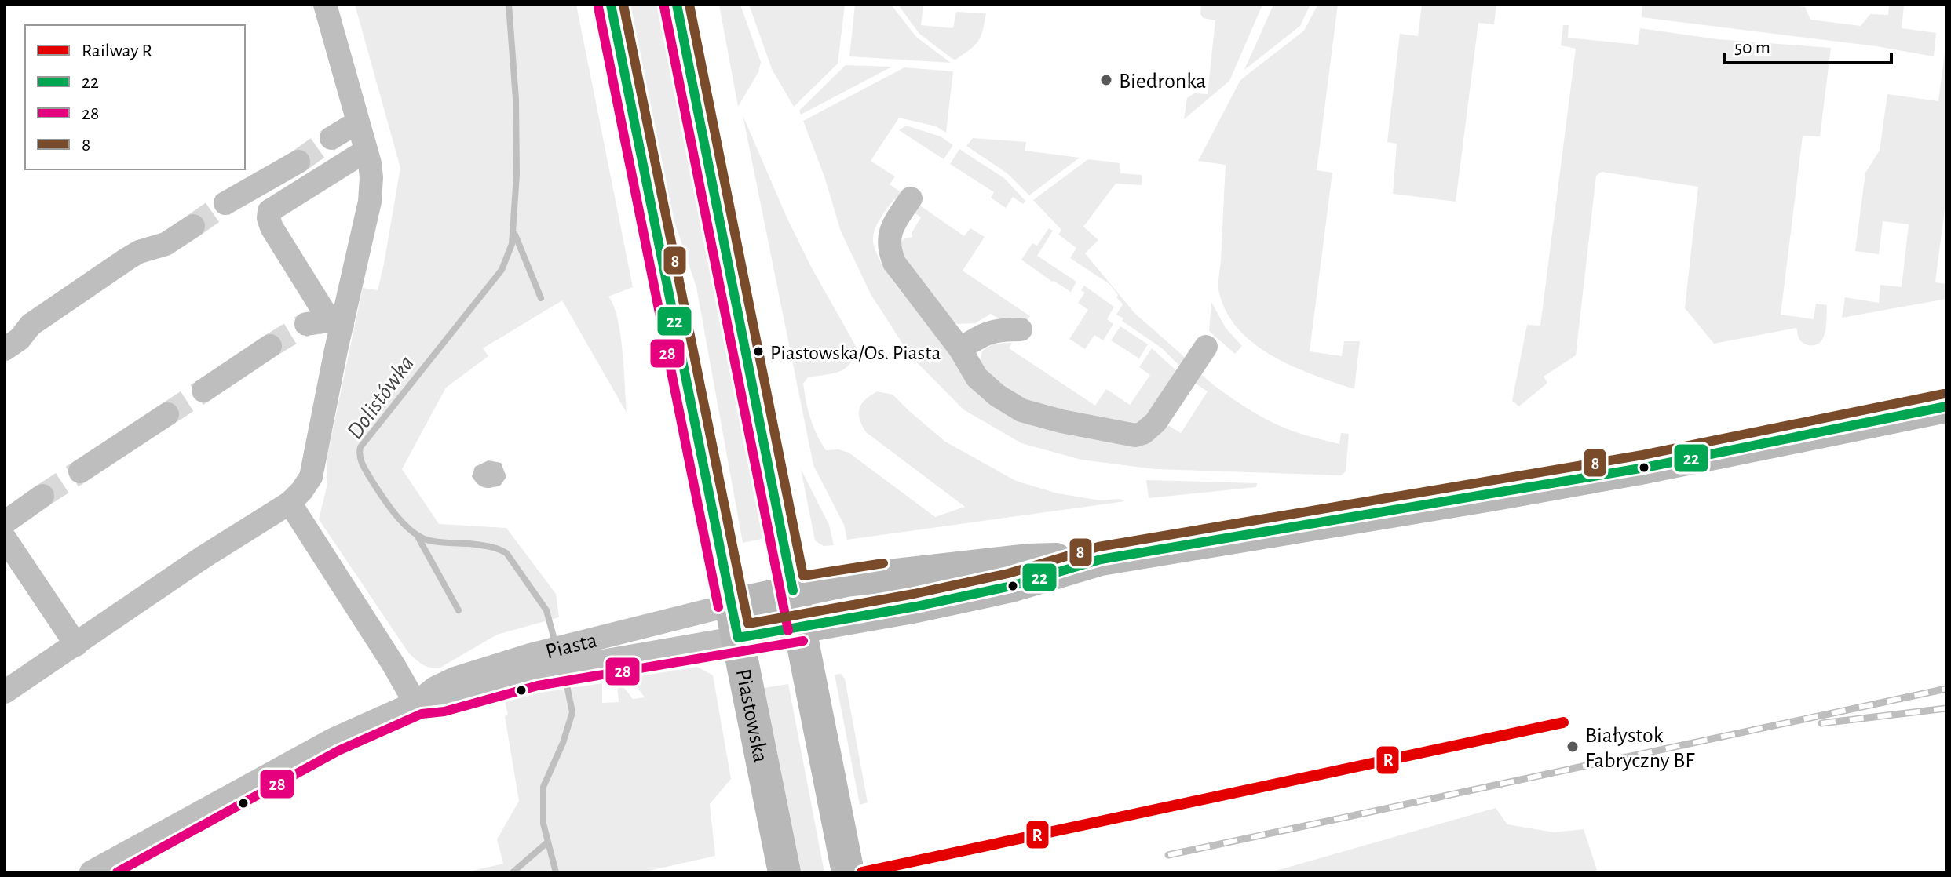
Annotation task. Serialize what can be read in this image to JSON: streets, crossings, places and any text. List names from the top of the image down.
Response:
{
  "streets": {
    "main road": ["Piastowska"],
    "street": ["Piasta"]
  },
  "crossings": [
    ["Piasta", "Piastowska"]
  ],
  "water": ["Dolistówka"],
  "places": ["Biedronka", "Piastowska/Os. Piasta", "Białystok Fabryczny BF"],
  "lines": [
    "transit line 22",
    "transit line 8",
    "transit line 28",
    "rail line R"
  ],
  "legend": [
    "Railway R",
    "22",
    "28",
    "8"
  ],
  "scale_bar": "50 m"
}
